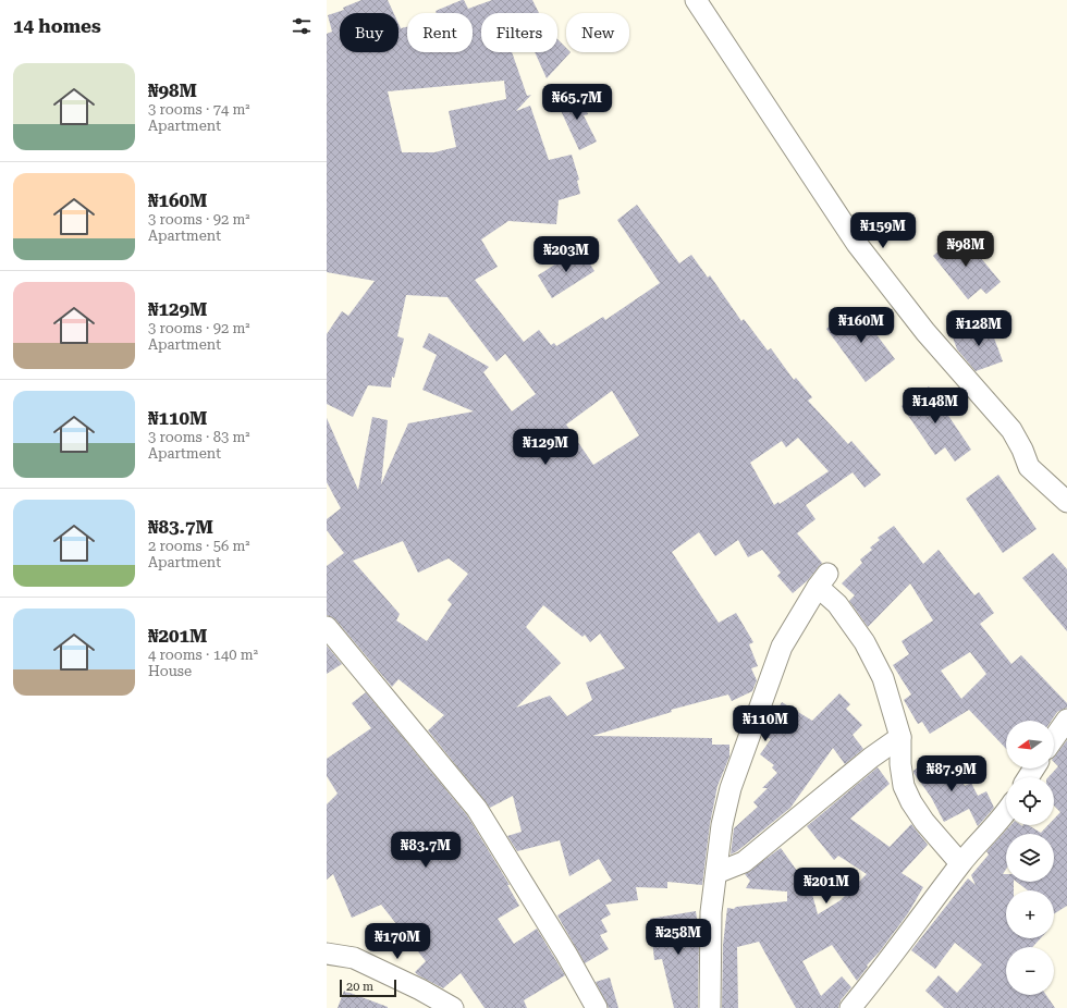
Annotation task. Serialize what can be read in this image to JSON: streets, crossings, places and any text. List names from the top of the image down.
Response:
{
  "scale_bar": "20 m",
  "north": "left",
  "page": {
    "heading": "14 homes",
    "chip": [
      "Buy",
      "Rent",
      "Filters",
      "New"
    ],
    "list": [
      {
        "name": "₦98M",
        "note": "3 rooms · 74 m² · Apartment"
      },
      {
        "name": "₦160M",
        "note": "3 rooms · 92 m² · Apartment"
      },
      {
        "name": "₦129M",
        "note": "3 rooms · 92 m² · Apartment"
      },
      {
        "name": "₦110M",
        "note": "3 rooms · 83 m² · Apartment"
      },
      {
        "name": "₦83.7M",
        "note": "2 rooms · 56 m² · Apartment"
      },
      {
        "name": "₦201M",
        "note": "4 rooms · 140 m² · House"
      }
    ],
    "price": [
      "₦65.7M",
      "₦159M",
      "₦98M",
      "₦203M",
      "₦160M",
      "₦128M",
      "₦148M",
      "₦129M",
      "₦110M",
      "₦87.9M",
      "₦83.7M",
      "₦201M",
      "₦258M",
      "₦170M"
    ],
    "map_buttons": ["+", "−"],
    "scale": "20 m"
  }
}
